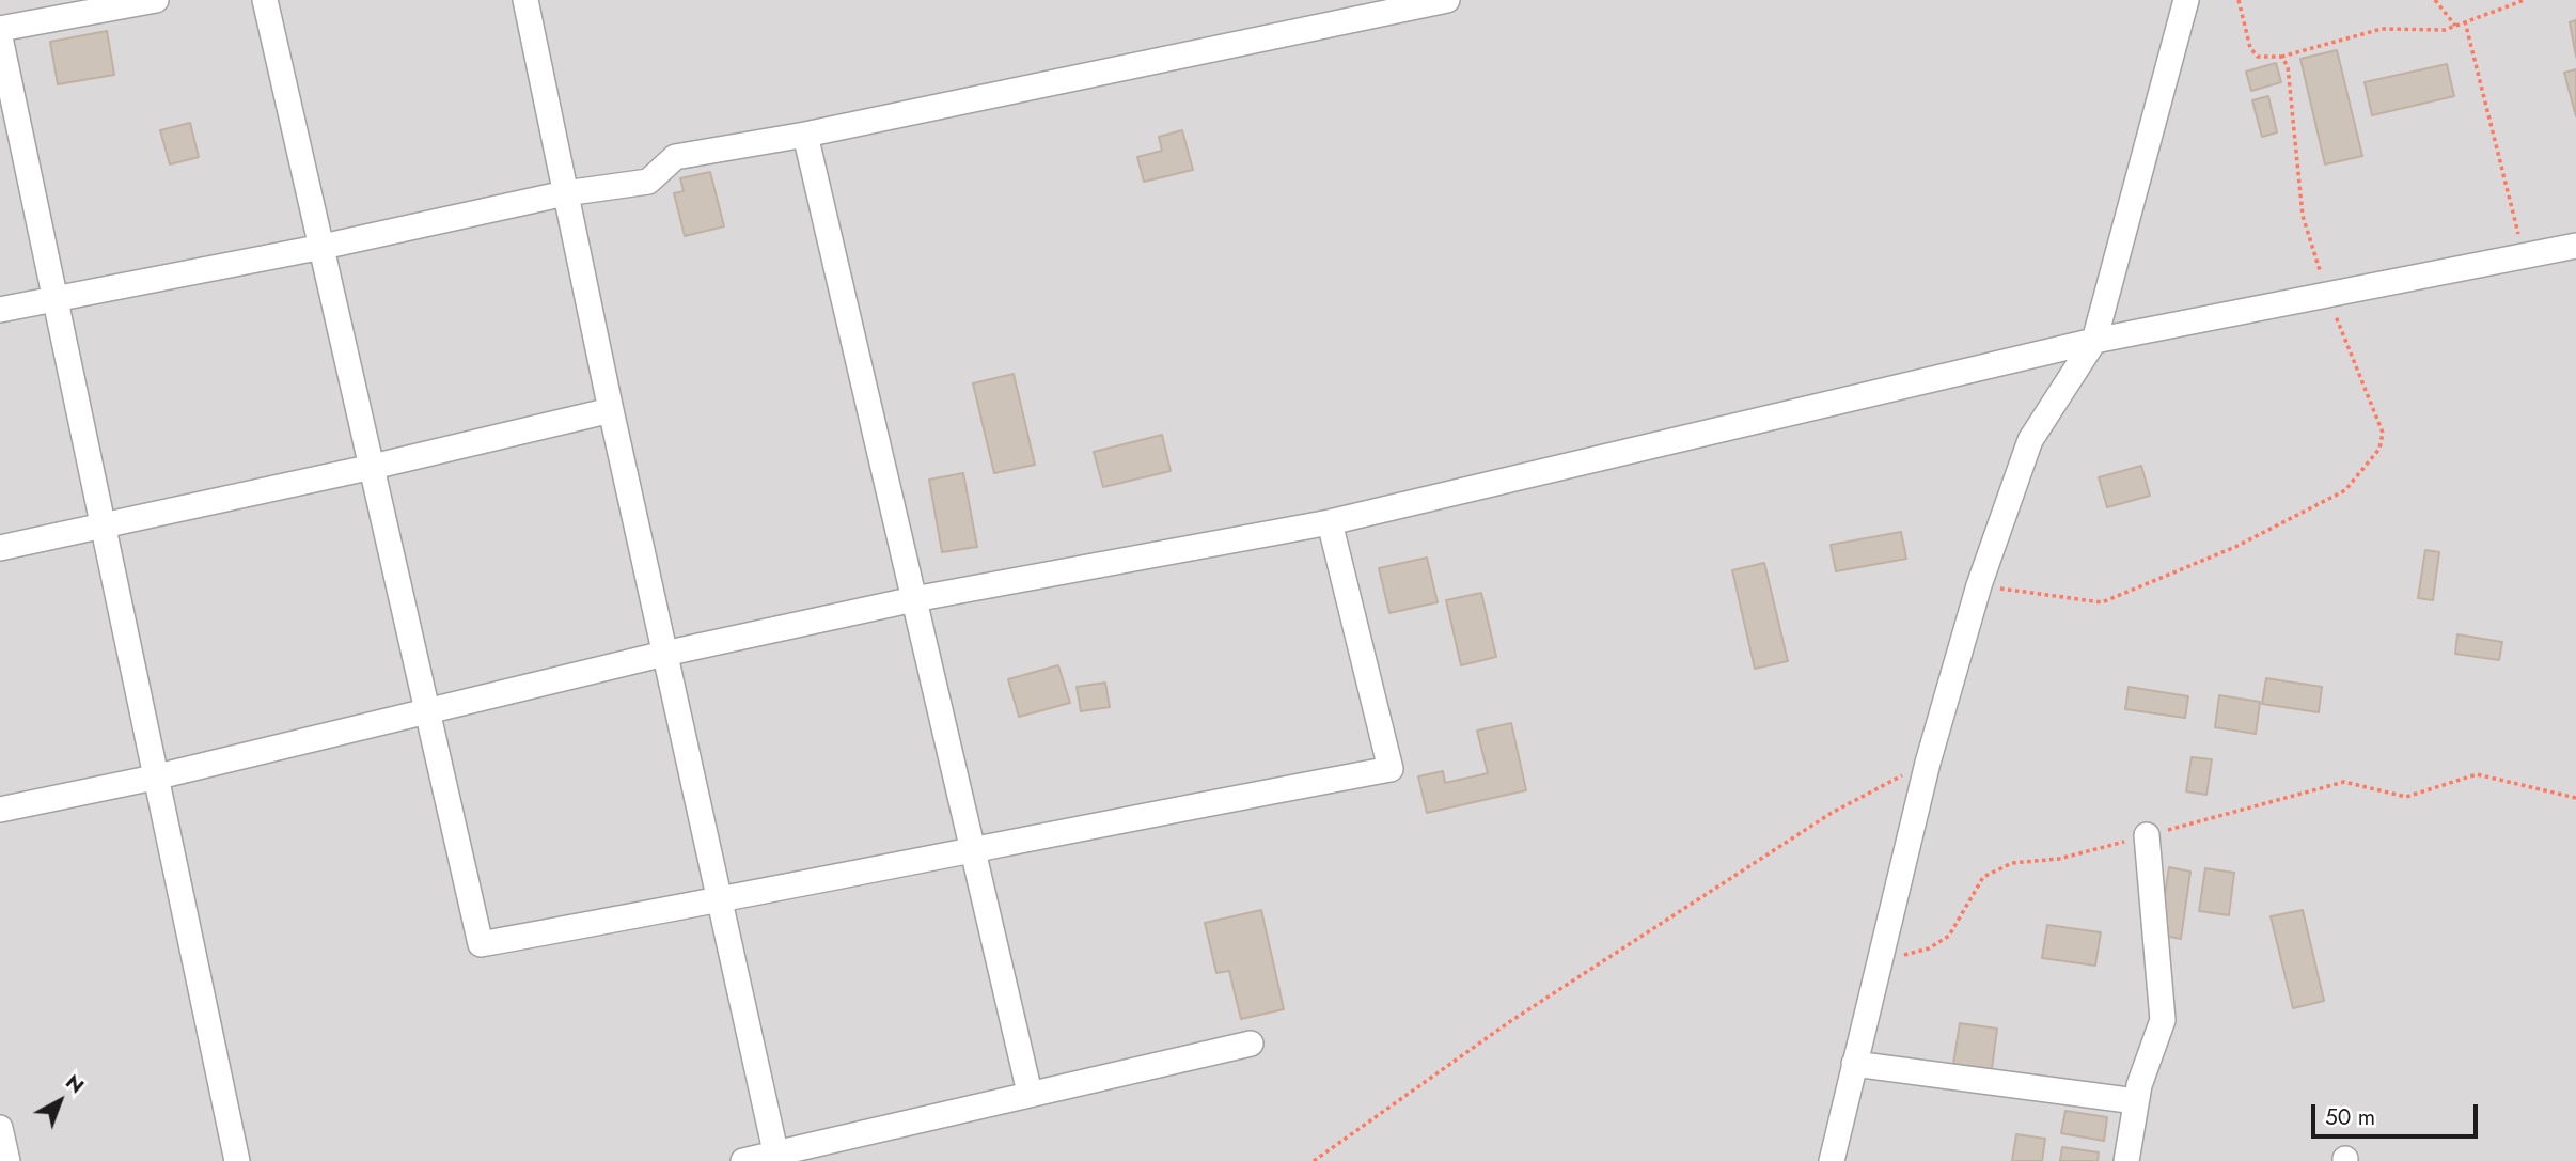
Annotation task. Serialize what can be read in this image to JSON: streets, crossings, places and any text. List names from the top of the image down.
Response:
{
  "scale_bar": "50 m",
  "north": "top right"
}
